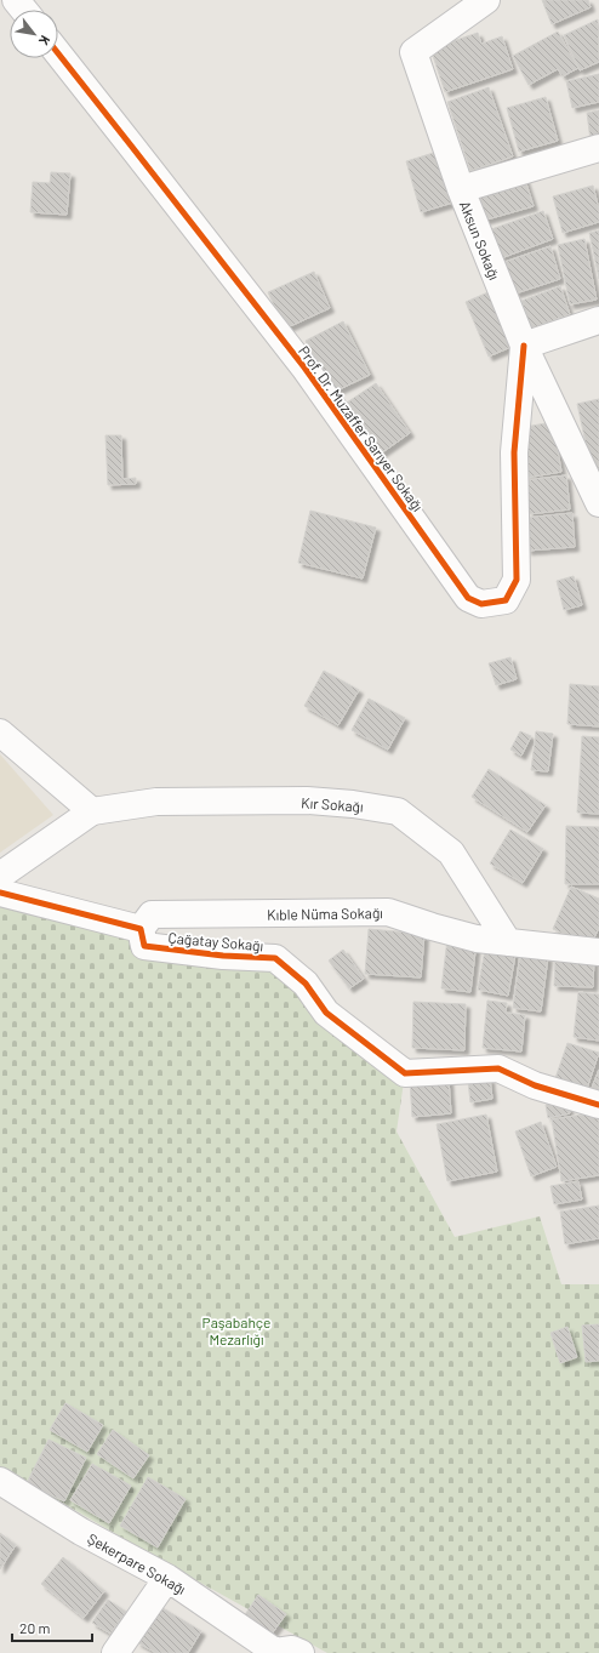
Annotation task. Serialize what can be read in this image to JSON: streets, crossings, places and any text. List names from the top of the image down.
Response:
{
  "streets": {
    "street": [
      "Aksun Sokağı",
      "Prof. Dr. Muzaffer Sarıyer Sokağı",
      "Kır Sokağı",
      "Kıble Nüma Sokağı",
      "Çağatay Sokağı",
      "Şekerpare Sokağı"
    ]
  },
  "crossings": [
    ["Aksun Sokağı", "Prof. Dr. Muzaffer Sarıyer Sokağı"],
    ["Kır Sokağı", "Kıble Nüma Sokağı"],
    ["Kıble Nüma Sokağı", "Çağatay Sokağı"]
  ],
  "parks": ["Paşabahçe Mezarlığı"],
  "scale_bar": "20 m",
  "north": "bottom right"
}
